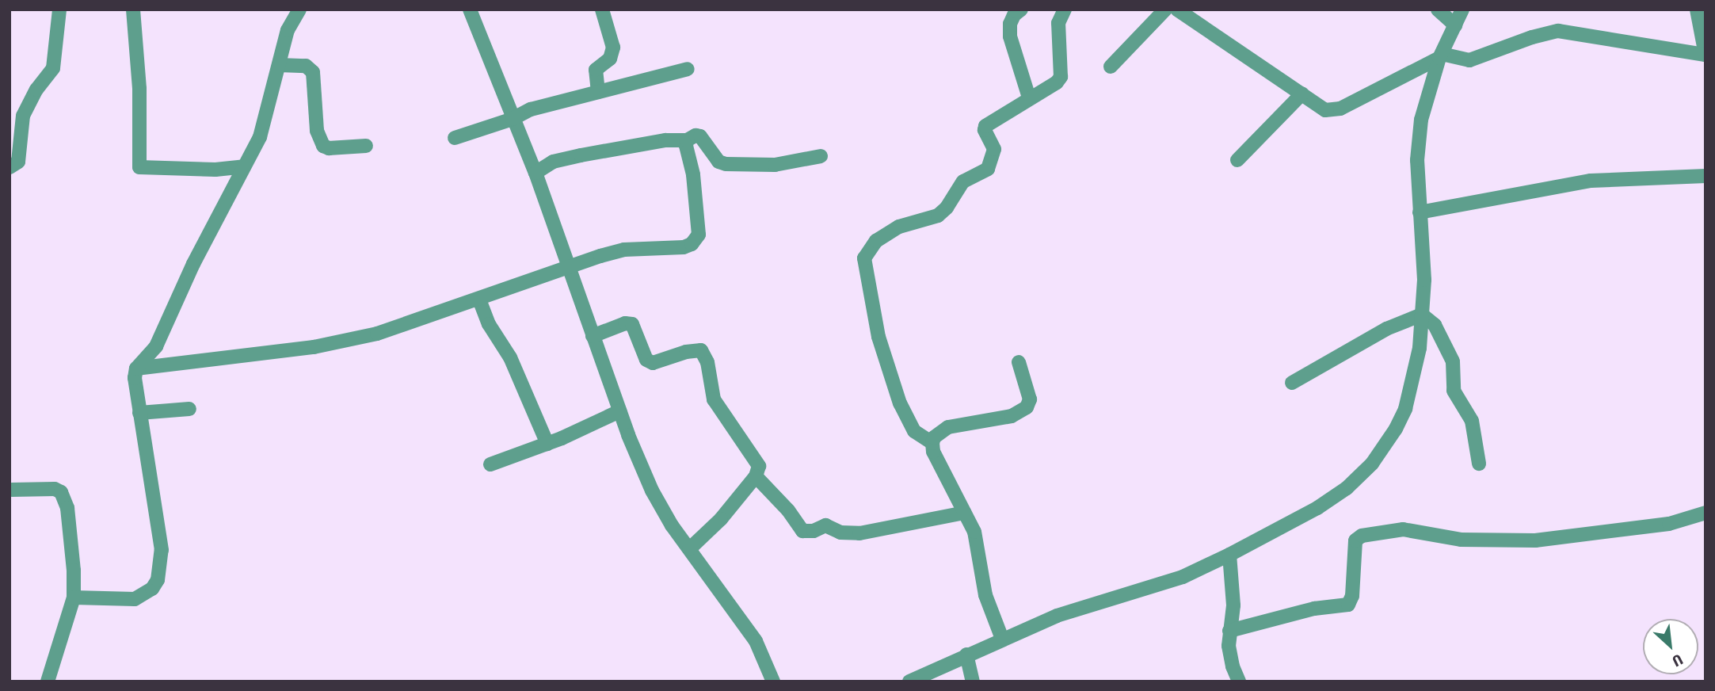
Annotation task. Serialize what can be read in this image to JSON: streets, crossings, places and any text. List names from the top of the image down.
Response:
{
  "north": "bottom right"
}
